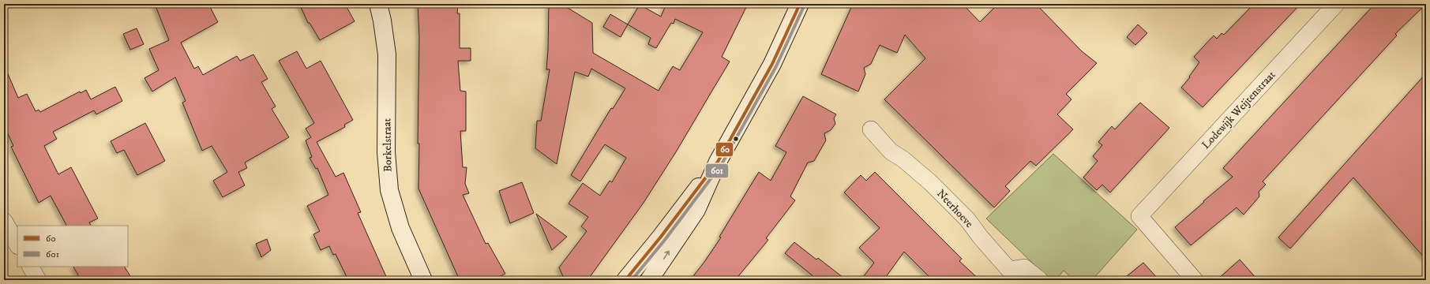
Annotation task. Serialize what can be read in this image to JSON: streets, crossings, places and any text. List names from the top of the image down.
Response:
{
  "streets": {
    "main road": ["Borkelstraat"],
    "street": ["Lodewijk Weijtenstraat", "Neerhoeve"]
  },
  "lines": ["transit line 60", "transit line 601"],
  "legend": ["60", "601"]
}
